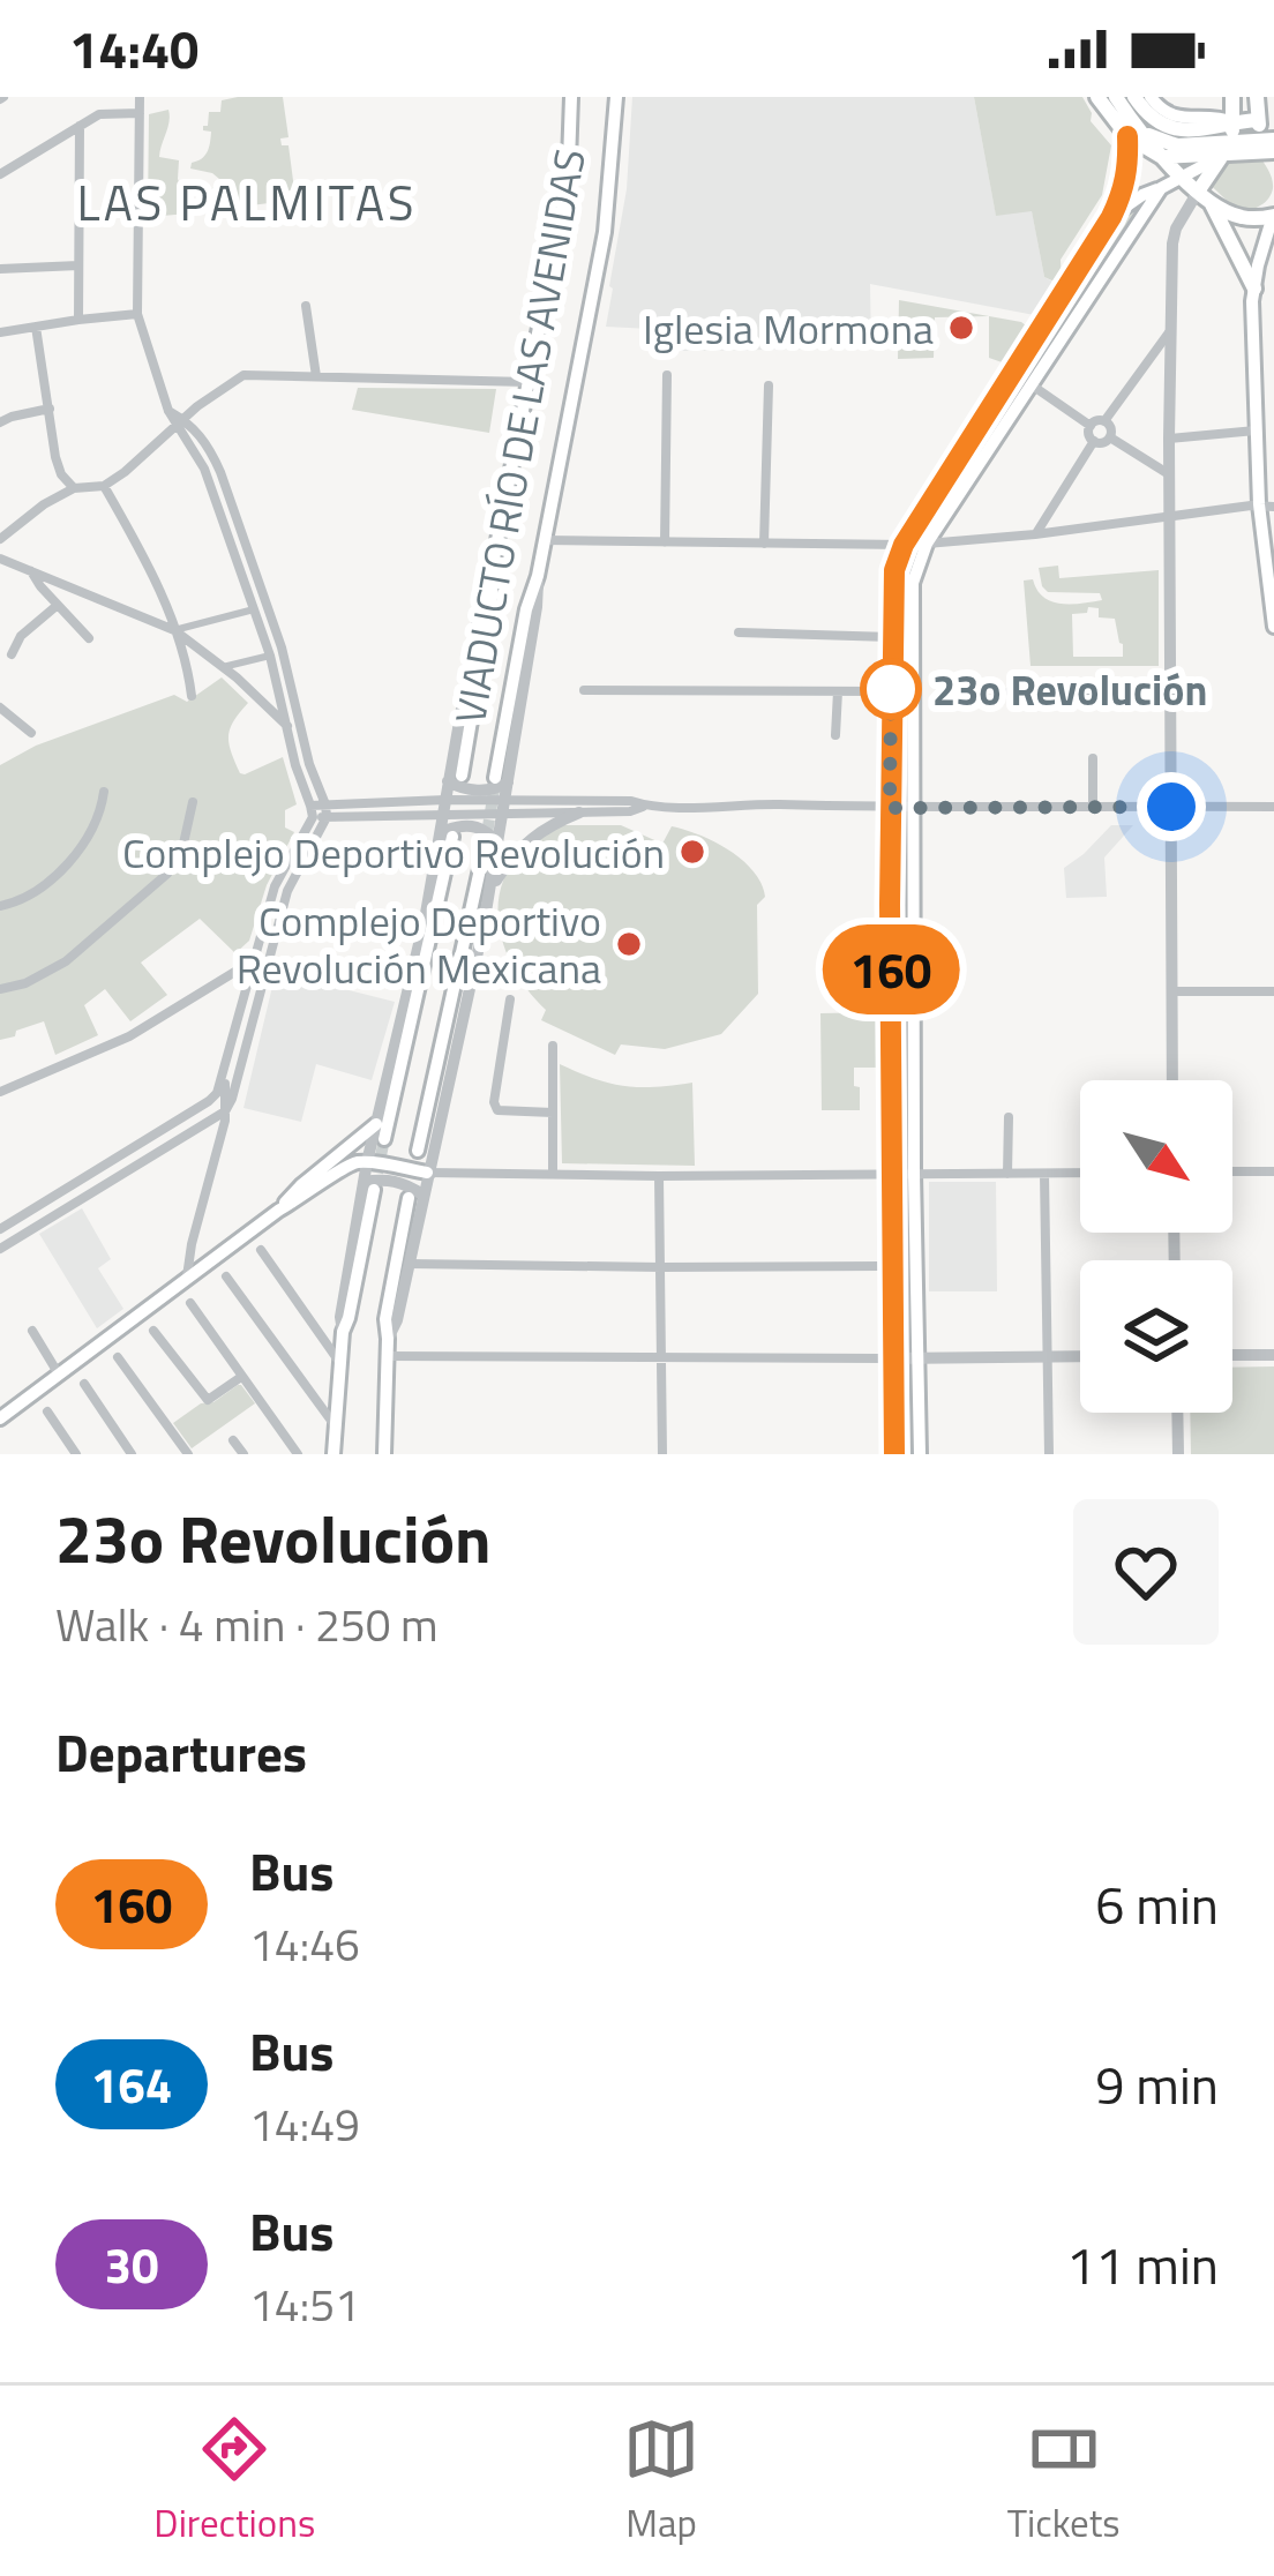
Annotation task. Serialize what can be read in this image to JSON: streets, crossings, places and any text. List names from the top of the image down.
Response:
{
  "streets": {
    "main road": ["VIADUCTO RÍO DE LAS AVENIDAS"]
  },
  "districts": ["LAS PALMITAS"],
  "places": [
    "Iglesia Mormona",
    "23o Revolución",
    "Complejo Deportivo Revolución",
    "Complejo Deportivo Revolución Mexicana"
  ],
  "lines": ["bus line 160"],
  "north": "bottom right",
  "page": {
    "status": "14:40",
    "on_map": "160",
    "heading": [
      ["23o Revolución", "Walk · 4 min · 250 m"],
      "Departures"
    ],
    "list": [
      {
        "mark": "160",
        "name": "Bus",
        "note": "14:46",
        "value": "6 min"
      },
      {
        "mark": "164",
        "name": "Bus",
        "note": "14:49",
        "value": "9 min"
      },
      {
        "mark": "30",
        "name": "Bus",
        "note": "14:51",
        "value": "11 min"
      }
    ],
    "tabs": ["Directions", "Map", "Tickets"]
  }
}
